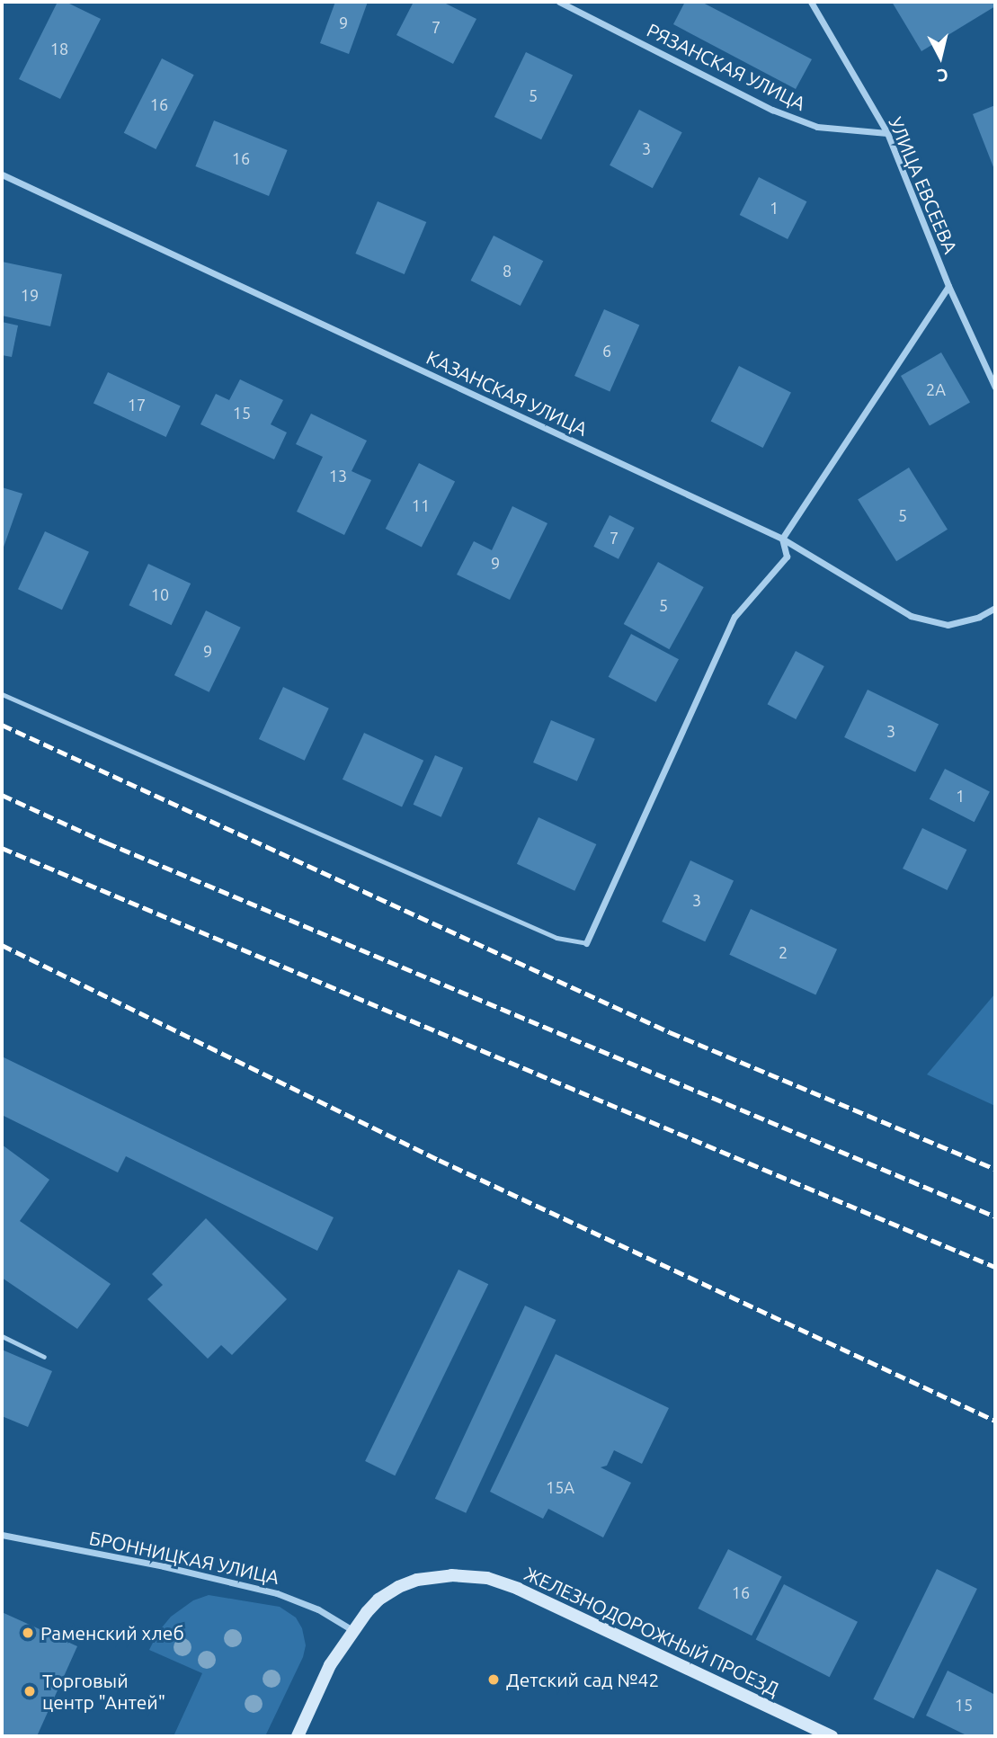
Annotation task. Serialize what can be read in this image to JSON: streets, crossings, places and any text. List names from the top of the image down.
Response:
{
  "streets": {
    "street": [
      "РЯЗАНСКАЯ УЛИЦА",
      "УЛИЦА ЕВСЕЕВА",
      "КАЗАНСКАЯ УЛИЦА",
      "БРОННИЦКАЯ УЛИЦА",
      "ЖЕЛЕЗНОДОРОЖНЫЙ ПРОЕЗД"
    ]
  },
  "crossings": [
    ["РЯЗАНСКАЯ УЛИЦА", "УЛИЦА ЕВСЕЕВА"],
    ["БРОННИЦКАЯ УЛИЦА", "ЖЕЛЕЗНОДОРОЖНЫЙ ПРОЕЗД"]
  ],
  "places": ["Раменский хлеб", "Детский сад №42", "Торговый центр \"Антей\""],
  "house_numbers": [
    "9",
    "7",
    "18",
    "5",
    "16",
    "3",
    "16",
    "1",
    "8",
    "19",
    "6",
    "2А",
    "17",
    "15",
    "13",
    "11",
    "5",
    "7",
    "9",
    "10",
    "5",
    "9",
    "3",
    "1",
    "3",
    "2",
    "15А",
    "16",
    "15"
  ],
  "north": "bottom"
}
